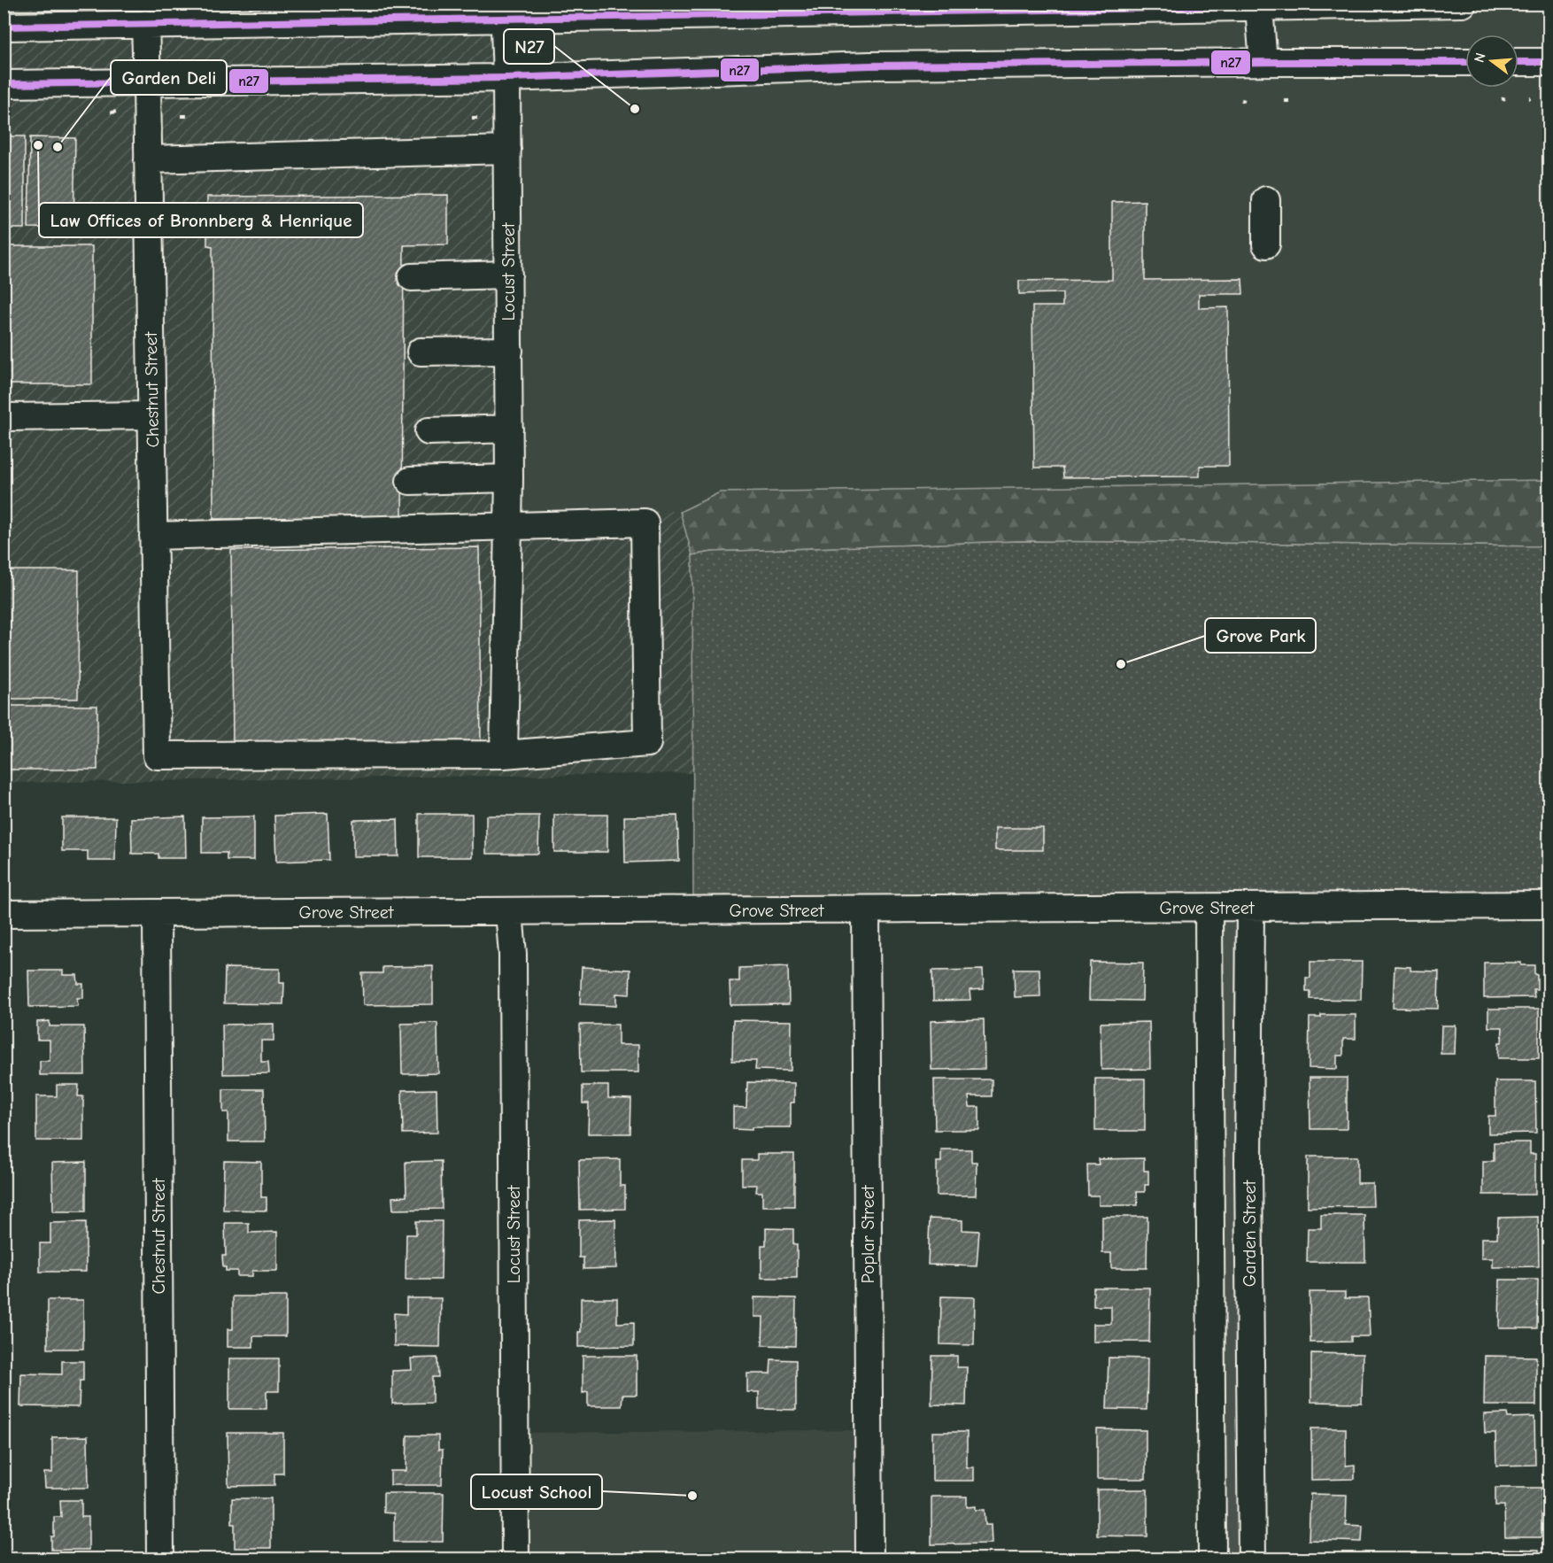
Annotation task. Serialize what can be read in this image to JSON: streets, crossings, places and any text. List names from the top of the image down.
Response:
{
  "streets": {
    "street": [
      "Locust Street",
      "Chestnut Street",
      "Grove Street",
      "Garden Street",
      "Poplar Street"
    ]
  },
  "crossings": [
    ["Locust Street", "Chestnut Street"],
    ["Locust Street", "Grove Street"],
    ["Chestnut Street", "Grove Street"],
    ["Grove Street", "Garden Street"],
    ["Grove Street", "Poplar Street"]
  ],
  "places": [
    "N27",
    "Law Offices of Bronnberg & Henrique",
    "Garden Deli",
    "Grove Park",
    "Locust School"
  ],
  "lines": ["transit line n27"],
  "north": "left"
}
